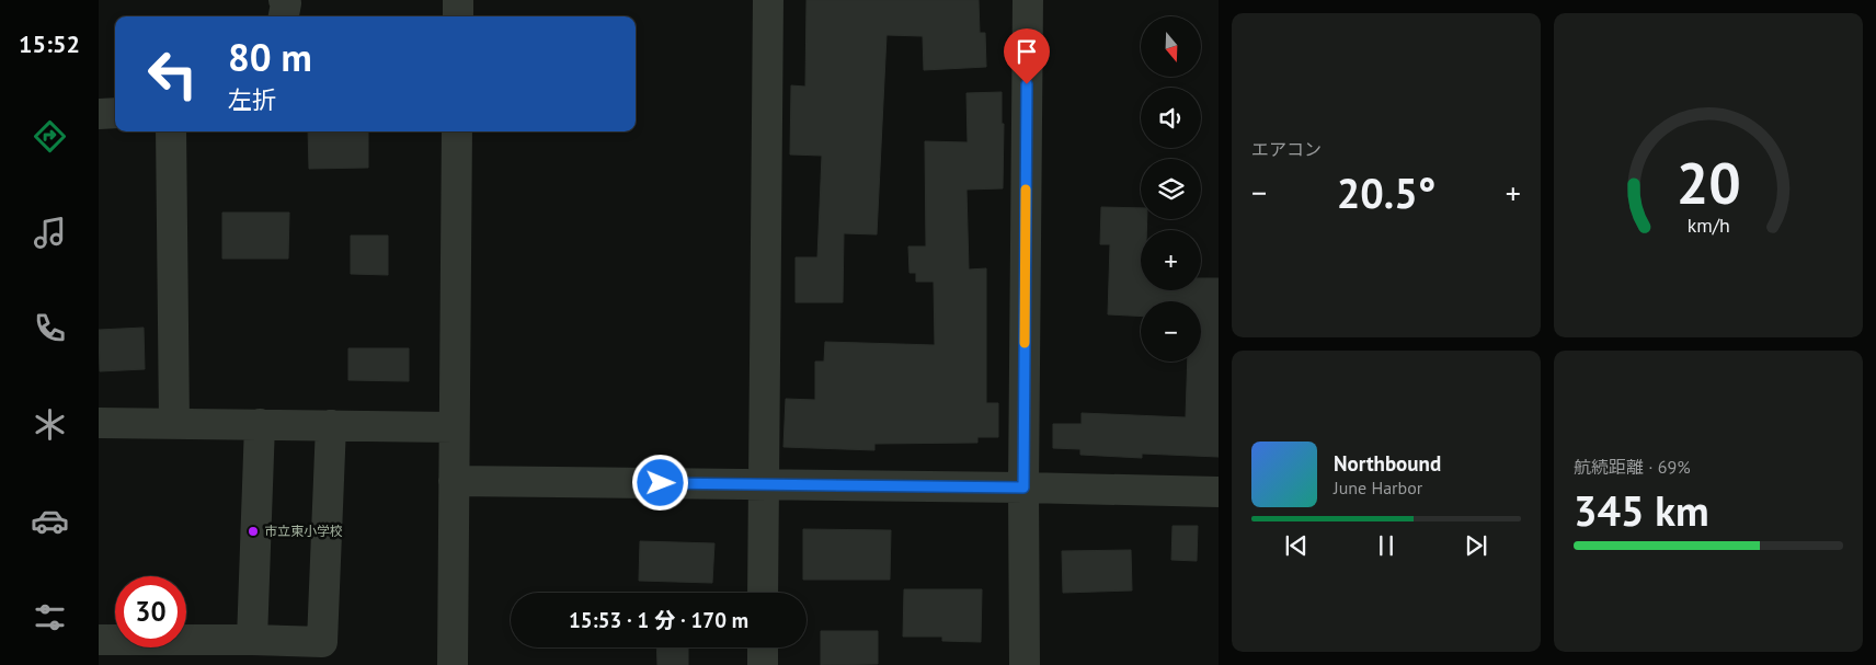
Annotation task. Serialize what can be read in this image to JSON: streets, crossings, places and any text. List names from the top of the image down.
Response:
{
  "places": ["市立東小学校"],
  "north": "bottom",
  "page": {
    "tabs": "15:52",
    "tile": [
      "エアコン",
      ["航続距離 · 69%", "345 km"]
    ],
    "map_buttons": ["+", "−"],
    "turn": ["80 m", "左折"],
    "heat": ["−", "20.5°", "+"],
    "song": ["Northbound", "June Harbor"],
    "limit": "30",
    "trip": "15:53 · 1 分 · 170 m",
    "gauge": ["20", "km/h"]
  }
}
